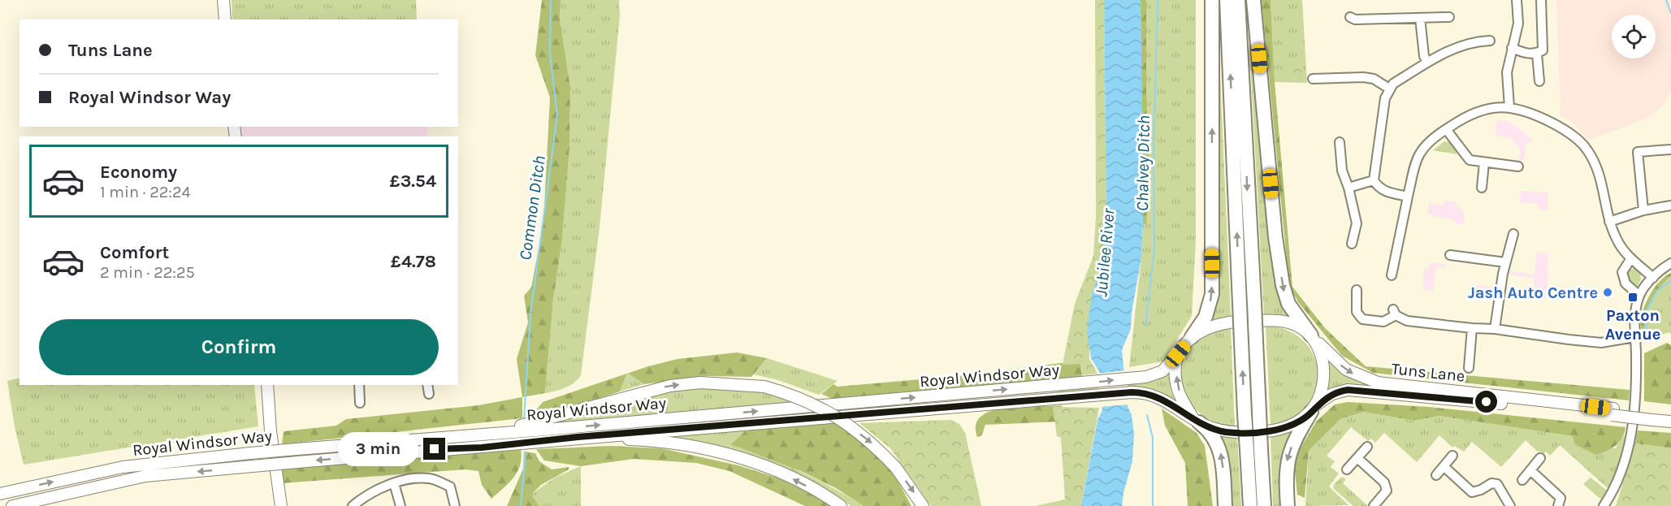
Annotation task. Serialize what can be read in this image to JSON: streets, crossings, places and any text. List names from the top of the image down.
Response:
{
  "streets": {
    "main road": ["Tuns Lane", "Royal Windsor Way"]
  },
  "crossings": [
    ["Tuns Lane", "Royal Windsor Way"]
  ],
  "water": ["Chalvey Ditch", "Common Ditch", "Jubilee River"],
  "places": {
    "other": ["Jash Auto Centre"],
    "transit": ["Paxton Avenue"]
  },
  "page": {
    "banner": ["Tuns Lane", "Royal Windsor Way"],
    "list": [
      {
        "name": "Economy",
        "note": "1 min · 22:24",
        "value": "£3.54"
      },
      {
        "name": "Comfort",
        "note": "2 min · 22:25",
        "value": "£4.78"
      }
    ],
    "buttons": "Confirm",
    "bubble": "3 min"
  }
}
